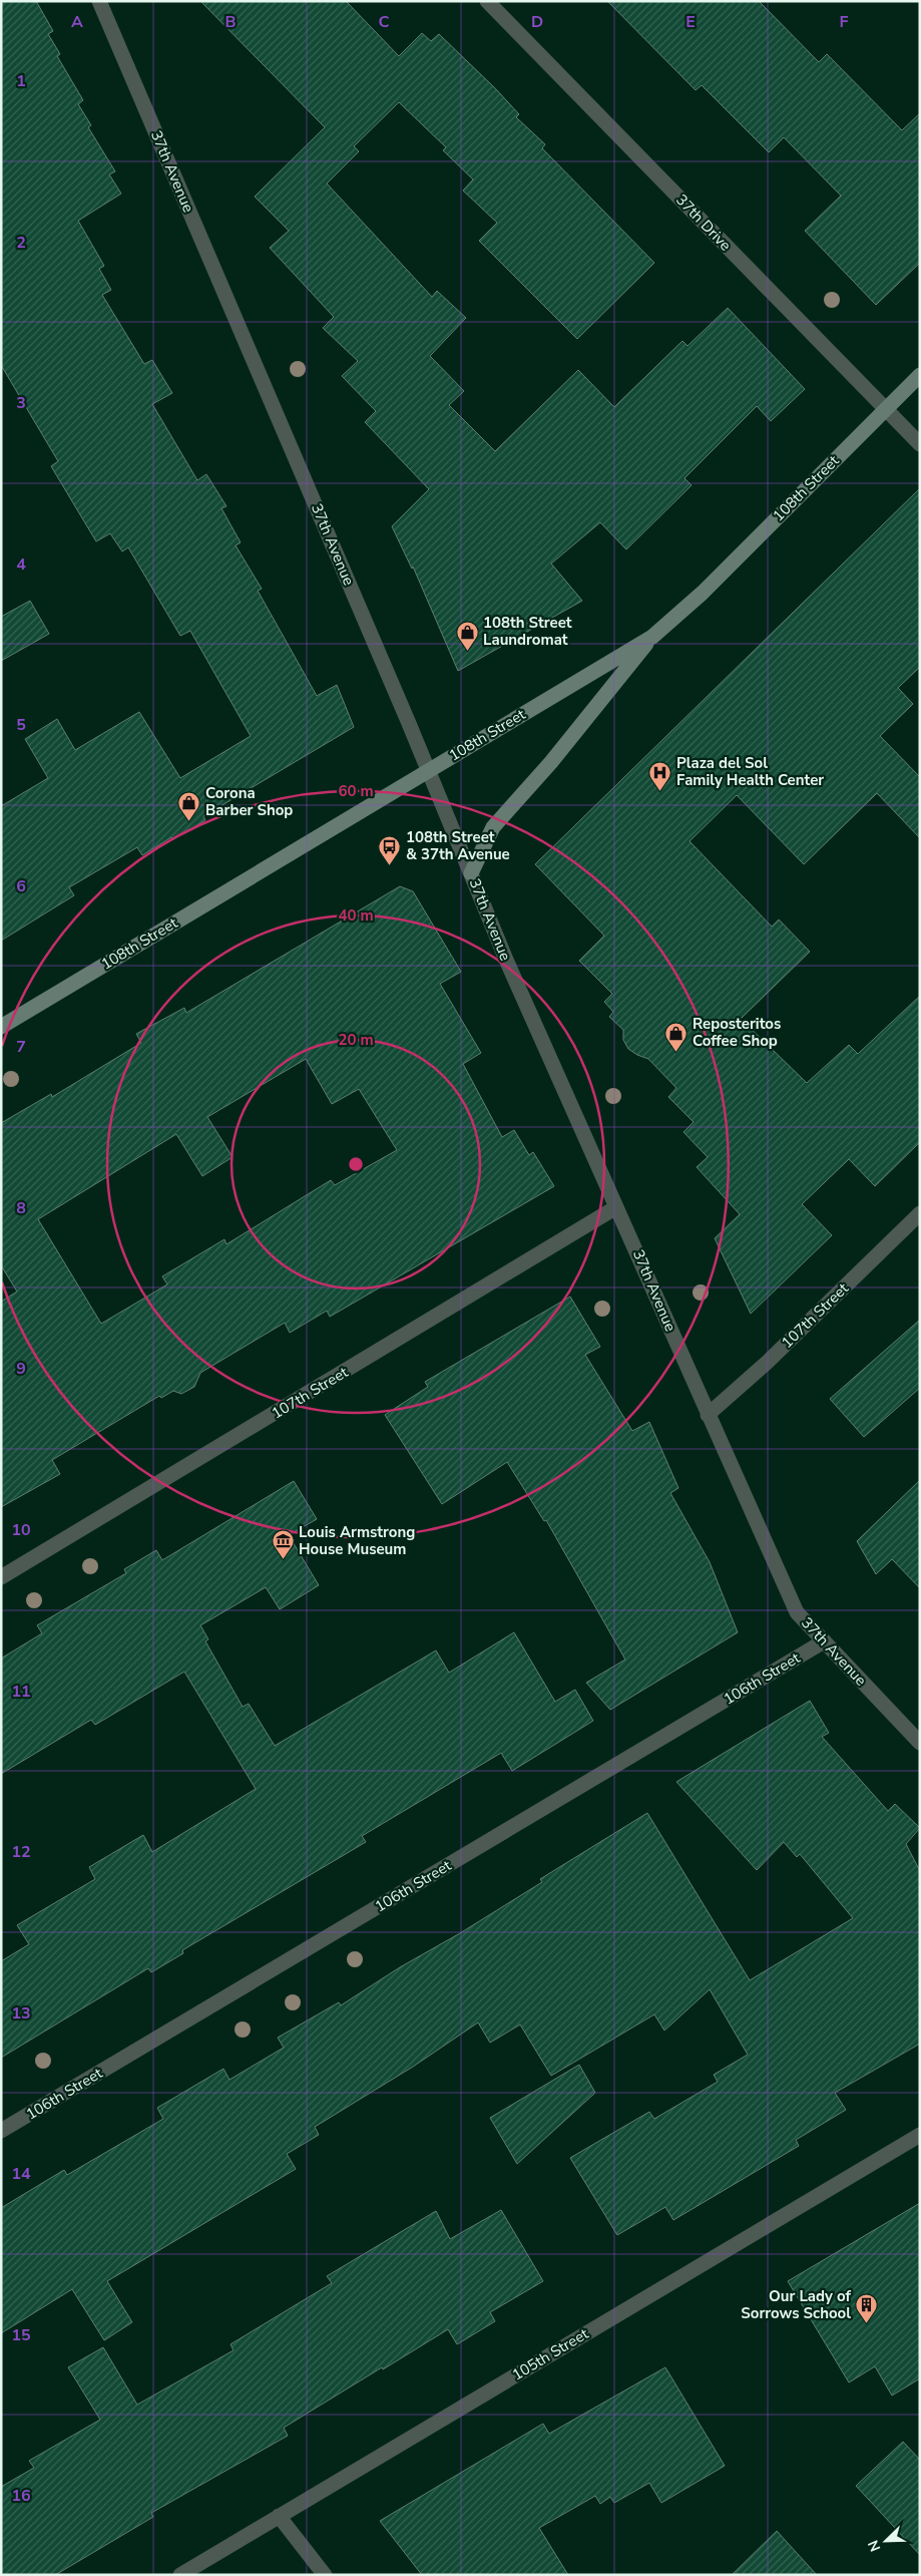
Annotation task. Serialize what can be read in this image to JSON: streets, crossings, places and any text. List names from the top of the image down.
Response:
{
  "streets": {
    "main road": ["108th Street"],
    "street": [
      "37th Avenue",
      "37th Drive",
      "107th Street",
      "106th Street",
      "105th Street"
    ]
  },
  "crossings": [
    ["37th Avenue", "108th Street"],
    ["37th Avenue", "107th Street"],
    ["37th Avenue", "106th Street"],
    ["37th Drive", "108th Street"]
  ],
  "places": {
    "shop": ["108th Street Laundromat", "Corona Barber Shop", "Reposteritos Coffee Shop"],
    "hospital": ["Plaza del Sol Family Health Center"],
    "bus stop": ["108th Street & 37th Avenue"],
    "museum": ["Louis Armstrong House Museum"],
    "building": ["Our Lady of Sorrows School"]
  },
  "north": "bottom left",
  "grid": {
    "columns": [
      "A",
      "B",
      "C",
      "D",
      "E",
      "F"
    ],
    "rows": [
      "1",
      "2",
      "3",
      "4",
      "5",
      "6",
      "7",
      "8",
      "9",
      "10",
      "11",
      "12",
      "13",
      "14",
      "15",
      "16"
    ]
  },
  "rings": ["60 m", "40 m", "20 m"]
}
